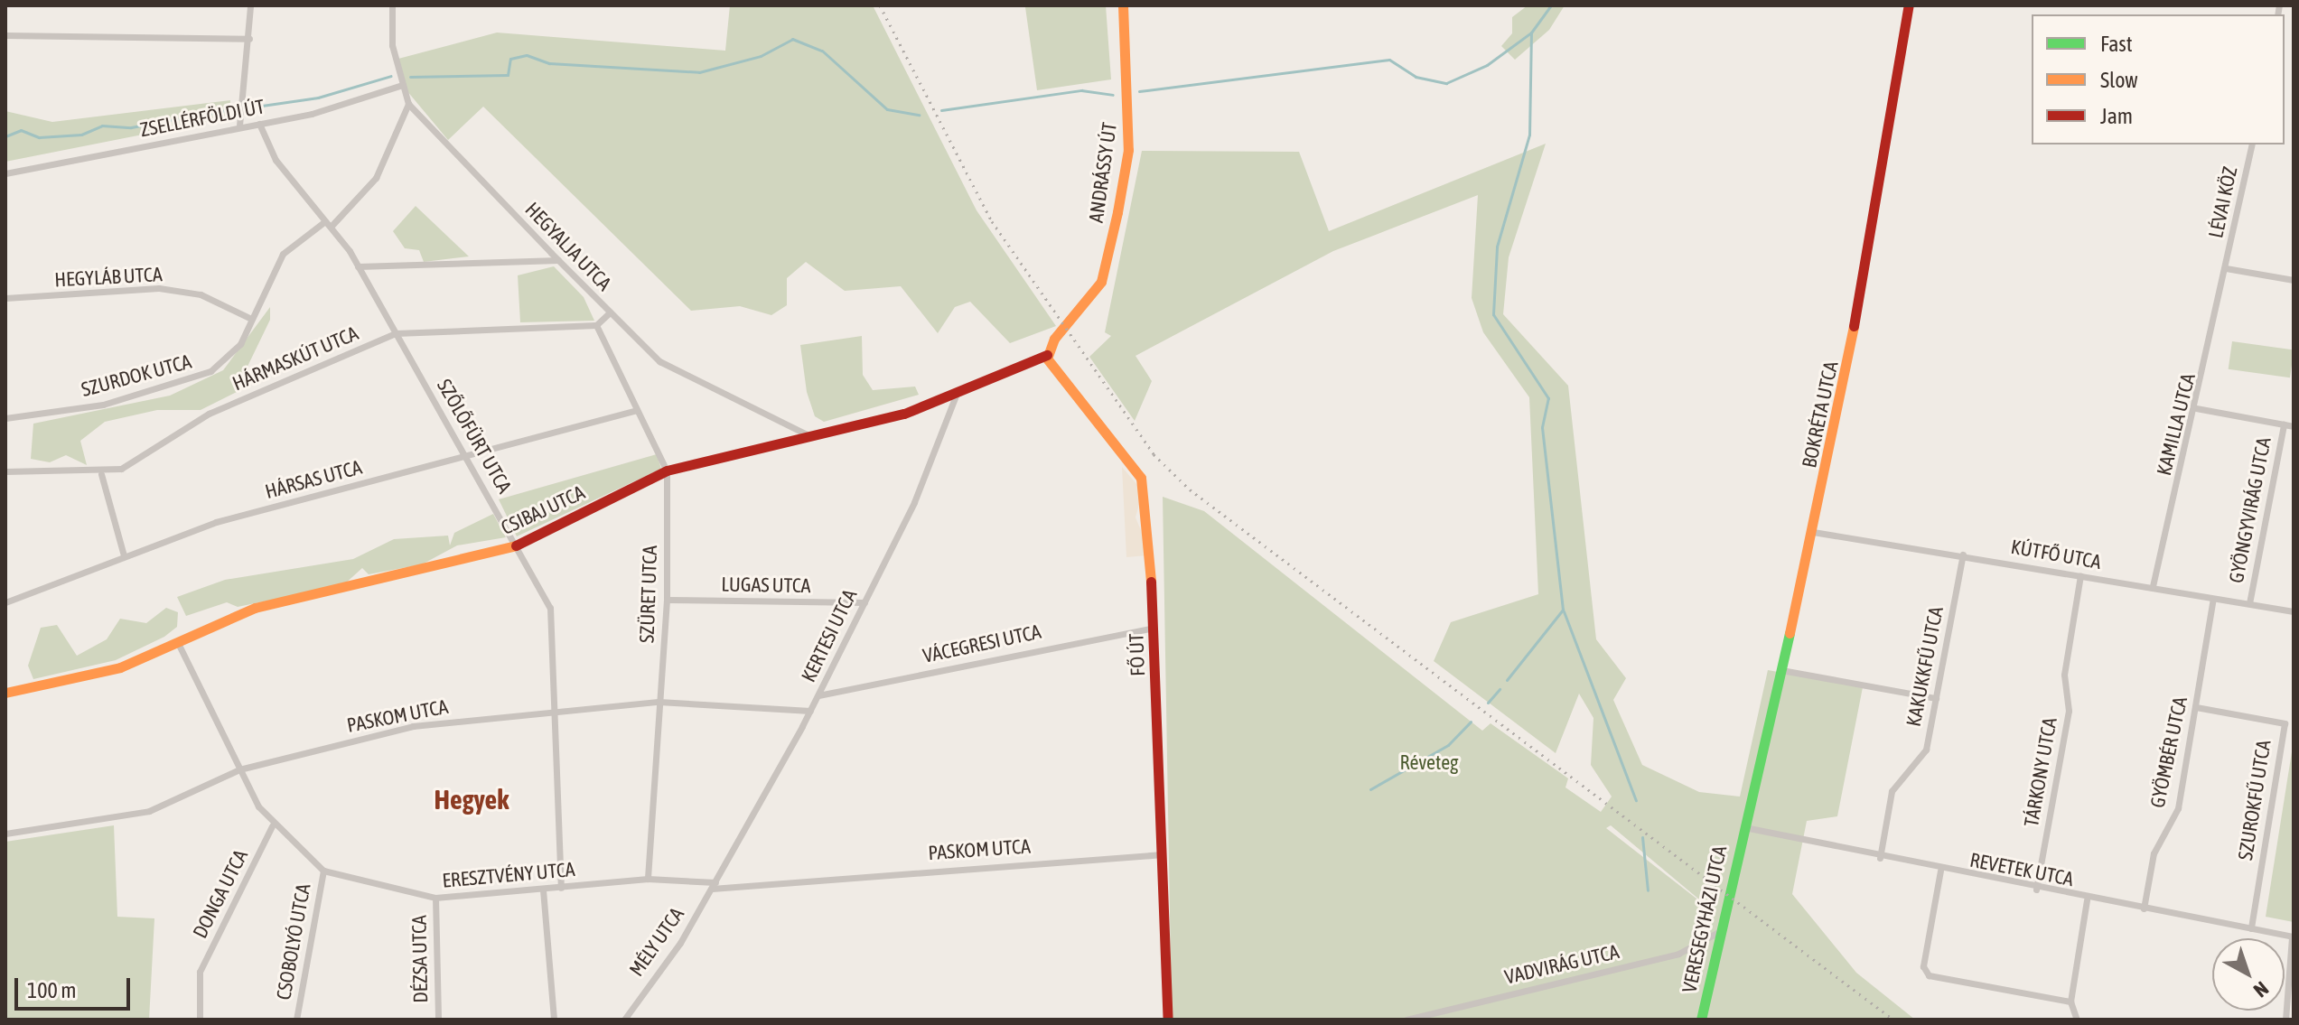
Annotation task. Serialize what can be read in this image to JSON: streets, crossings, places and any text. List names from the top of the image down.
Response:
{
  "streets": {
    "street": [
      "ZSELLÉRFÖLDI ÚT",
      "ANDRÁSSY ÚT",
      "LÉVAI KÖZ",
      "HEGYALJA UTCA",
      "HEGYLÁB UTCA",
      "HÁRMASKÚT UTCA",
      "SZURDOK UTCA",
      "BOKRÉTA UTCA",
      "KAMILLA UTCA",
      "SZŐLŐFÜRT UTCA",
      "HÁRSAS UTCA",
      "CSIBAJ UTCA",
      "GYÖNGYVIRÁG UTCA",
      "KÚTFŐ UTCA",
      "LUGAS UTCA",
      "SZÜRET UTCA",
      "KERTESI UTCA",
      "VÁCEGRESI UTCA",
      "FŐ ÚT",
      "KAKUKKFŰ UTCA",
      "PASKOM UTCA",
      "GYÖMBÉR UTCA",
      "TÁRKONY UTCA",
      "SZUROKFŰ UTCA",
      "REVETEK UTCA",
      "ERESZTVÉNY UTCA",
      "DONGA UTCA",
      "VERESEGYHÁZI UTCA",
      "CSOBOLYÓ UTCA",
      "MÉLY UTCA",
      "DÉZSA UTCA",
      "VADVIRÁG UTCA"
    ]
  },
  "crossings": [
    ["ZSELLÉRFÖLDI ÚT", "HEGYALJA UTCA"],
    ["ZSELLÉRFÖLDI ÚT", "SZŐLŐFÜRT UTCA"],
    ["ANDRÁSSY ÚT", "CSIBAJ UTCA"],
    ["ANDRÁSSY ÚT", "FŐ ÚT"],
    ["LÉVAI KÖZ", "KAMILLA UTCA"],
    ["HEGYALJA UTCA", "SZURDOK UTCA"],
    ["HEGYALJA UTCA", "CSIBAJ UTCA"],
    ["HEGYLÁB UTCA", "SZURDOK UTCA"],
    ["HÁRMASKÚT UTCA", "SZŐLŐFÜRT UTCA"],
    ["HÁRMASKÚT UTCA", "SZÜRET UTCA"],
    ["SZURDOK UTCA", "SZŐLŐFÜRT UTCA"],
    ["BOKRÉTA UTCA", "KÚTFŐ UTCA"],
    ["BOKRÉTA UTCA", "REVETEK UTCA"],
    ["BOKRÉTA UTCA", "VERESEGYHÁZI UTCA"],
    ["KAMILLA UTCA", "KÚTFŐ UTCA"],
    ["SZŐLŐFÜRT UTCA", "HÁRSAS UTCA"],
    ["SZŐLŐFÜRT UTCA", "CSIBAJ UTCA"],
    ["SZŐLŐFÜRT UTCA", "PASKOM UTCA"],
    ["SZŐLŐFÜRT UTCA", "ERESZTVÉNY UTCA"],
    ["HÁRSAS UTCA", "SZÜRET UTCA"],
    ["CSIBAJ UTCA", "SZÜRET UTCA"],
    ["CSIBAJ UTCA", "KERTESI UTCA"],
    ["CSIBAJ UTCA", "FŐ ÚT"],
    ["CSIBAJ UTCA", "ERESZTVÉNY UTCA"],
    ["GYÖNGYVIRÁG UTCA", "KÚTFŐ UTCA"],
    ["KÚTFŐ UTCA", "KAKUKKFŰ UTCA"],
    ["KÚTFŐ UTCA", "GYÖMBÉR UTCA"],
    ["KÚTFŐ UTCA", "TÁRKONY UTCA"],
    ["LUGAS UTCA", "SZÜRET UTCA"],
    ["LUGAS UTCA", "KERTESI UTCA"],
    ["SZÜRET UTCA", "PASKOM UTCA"],
    ["SZÜRET UTCA", "ERESZTVÉNY UTCA"],
    ["KERTESI UTCA", "VÁCEGRESI UTCA"],
    ["KERTESI UTCA", "PASKOM UTCA"],
    ["KERTESI UTCA", "ERESZTVÉNY UTCA"],
    ["KERTESI UTCA", "MÉLY UTCA"],
    ["VÁCEGRESI UTCA", "FŐ ÚT"],
    ["FŐ ÚT", "PASKOM UTCA"],
    ["KAKUKKFŰ UTCA", "REVETEK UTCA"],
    ["PASKOM UTCA", "ERESZTVÉNY UTCA"],
    ["PASKOM UTCA", "MÉLY UTCA"],
    ["GYÖMBÉR UTCA", "SZUROKFŰ UTCA"],
    ["GYÖMBÉR UTCA", "REVETEK UTCA"],
    ["TÁRKONY UTCA", "REVETEK UTCA"],
    ["SZUROKFŰ UTCA", "REVETEK UTCA"],
    ["REVETEK UTCA", "VERESEGYHÁZI UTCA"],
    ["ERESZTVÉNY UTCA", "DONGA UTCA"],
    ["ERESZTVÉNY UTCA", "CSOBOLYÓ UTCA"],
    ["ERESZTVÉNY UTCA", "MÉLY UTCA"],
    ["ERESZTVÉNY UTCA", "DÉZSA UTCA"],
    ["VERESEGYHÁZI UTCA", "VADVIRÁG UTCA"]
  ],
  "districts": ["Hegyek"],
  "parks": ["Réveteg"],
  "legend": ["Fast", "Slow", "Jam"],
  "scale_bar": "100 m",
  "north": "bottom right"
}
